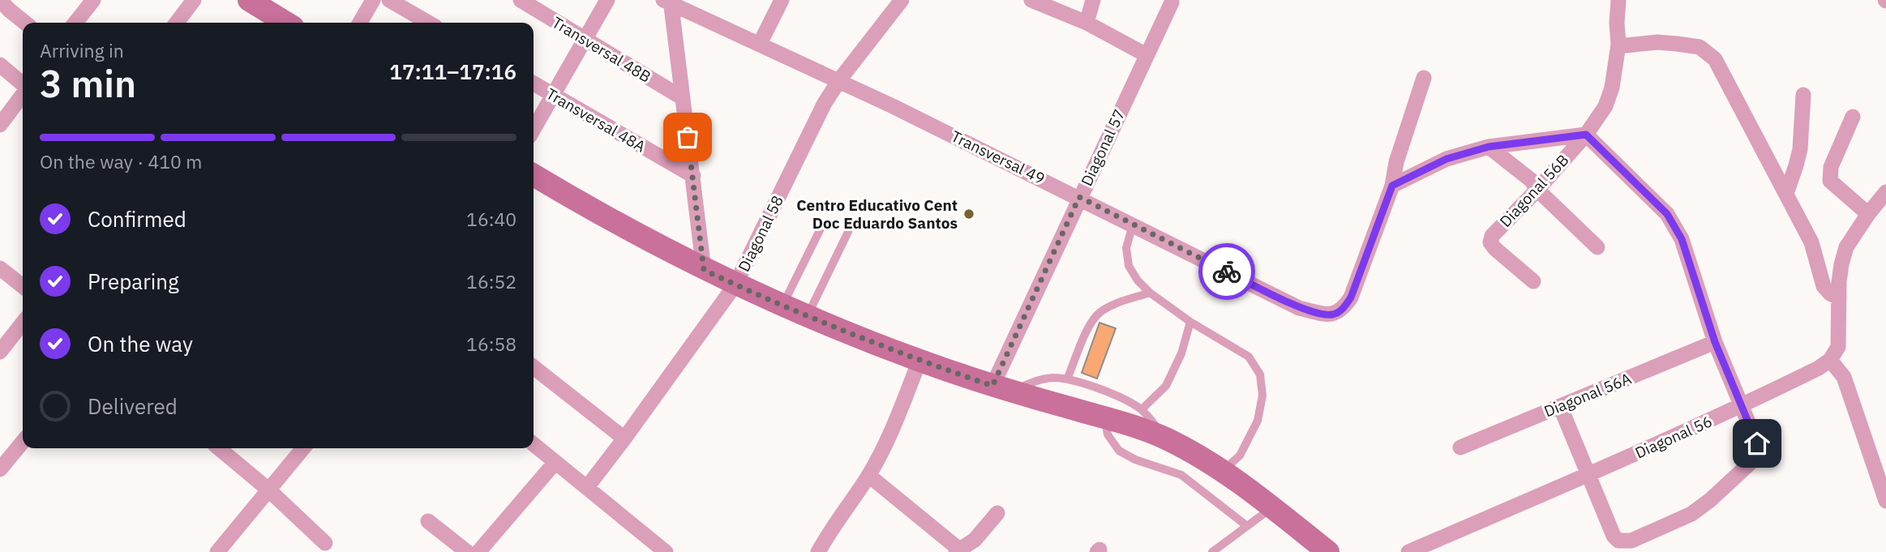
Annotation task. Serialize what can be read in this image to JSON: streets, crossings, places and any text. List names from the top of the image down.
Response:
{
  "streets": {
    "street": [
      "Transversal 48B",
      "Transversal 48A",
      "Diagonal 57",
      "Transversal 49",
      "Diagonal 56B",
      "Diagonal 58",
      "Diagonal 56A",
      "Diagonal 56"
    ]
  },
  "crossings": [
    ["Diagonal 57", "Transversal 49"],
    ["Transversal 49", "Diagonal 58"]
  ],
  "places": ["Centro Educativo Cent Doc Eduardo Santos"],
  "page": {
    "heading": ["3 min", "Arriving in", "17:11–17:16"],
    "bar": "On the way · 410 m",
    "list": [
      ["Confirmed", "16:40"],
      ["Preparing", "16:52"],
      ["On the way", "16:58"],
      "Delivered"
    ]
  }
}
